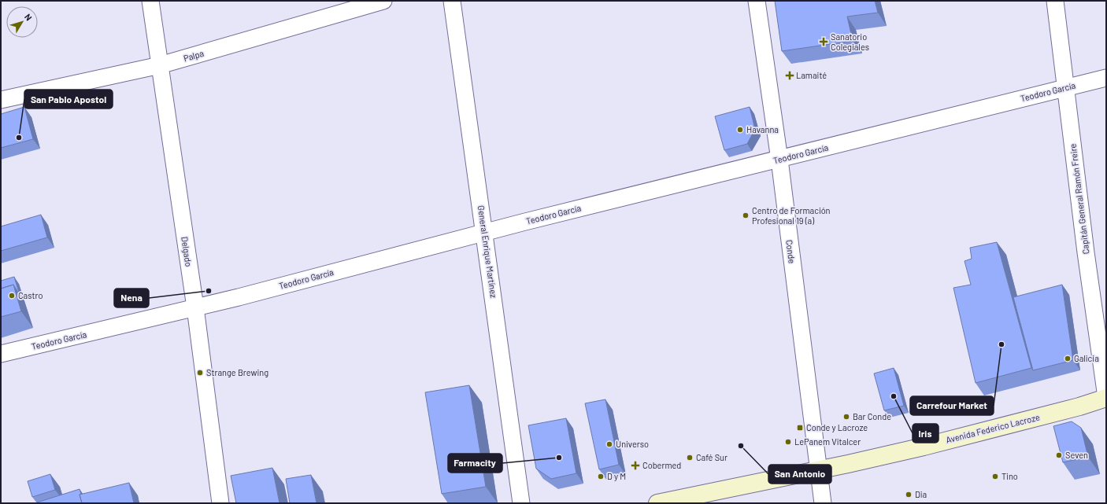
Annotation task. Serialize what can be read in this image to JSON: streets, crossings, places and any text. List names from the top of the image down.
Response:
{
  "streets": {
    "main road": ["Avenida Federico Lacroze"],
    "street": [
      "Palpa",
      "Teodoro García",
      "Capitán General Ramón Freire",
      "Delgado",
      "General Enrique Martínez",
      "Conde"
    ]
  },
  "crossings": [
    ["Palpa", "Delgado"],
    ["Teodoro García", "Capitán General Ramón Freire"],
    ["Teodoro García", "Delgado"],
    ["Teodoro García", "General Enrique Martínez"],
    ["Teodoro García", "Conde"],
    ["Capitán General Ramón Freire", "Avenida Federico Lacroze"],
    ["Conde", "Avenida Federico Lacroze"]
  ],
  "places": {
    "health": ["Sanatorio Colegiales", "Lamaité", "Cobermed"],
    "other": [
      "Havanna",
      "San Pablo Apostol",
      "Centro de Formación Profesional 19 (a)",
      "Nena",
      "Castro",
      "Carrefour Market",
      "Galicia",
      "Strange Brewing",
      "Iris",
      "Bar Conde",
      "LePanem Vitalcer",
      "Universo",
      "San Antonio",
      "Seven",
      "Farmacity",
      "Café Sur",
      "D y M",
      "Tino",
      "Dia"
    ],
    "transit": ["Conde y Lacroze"]
  },
  "north": "top right"
}
